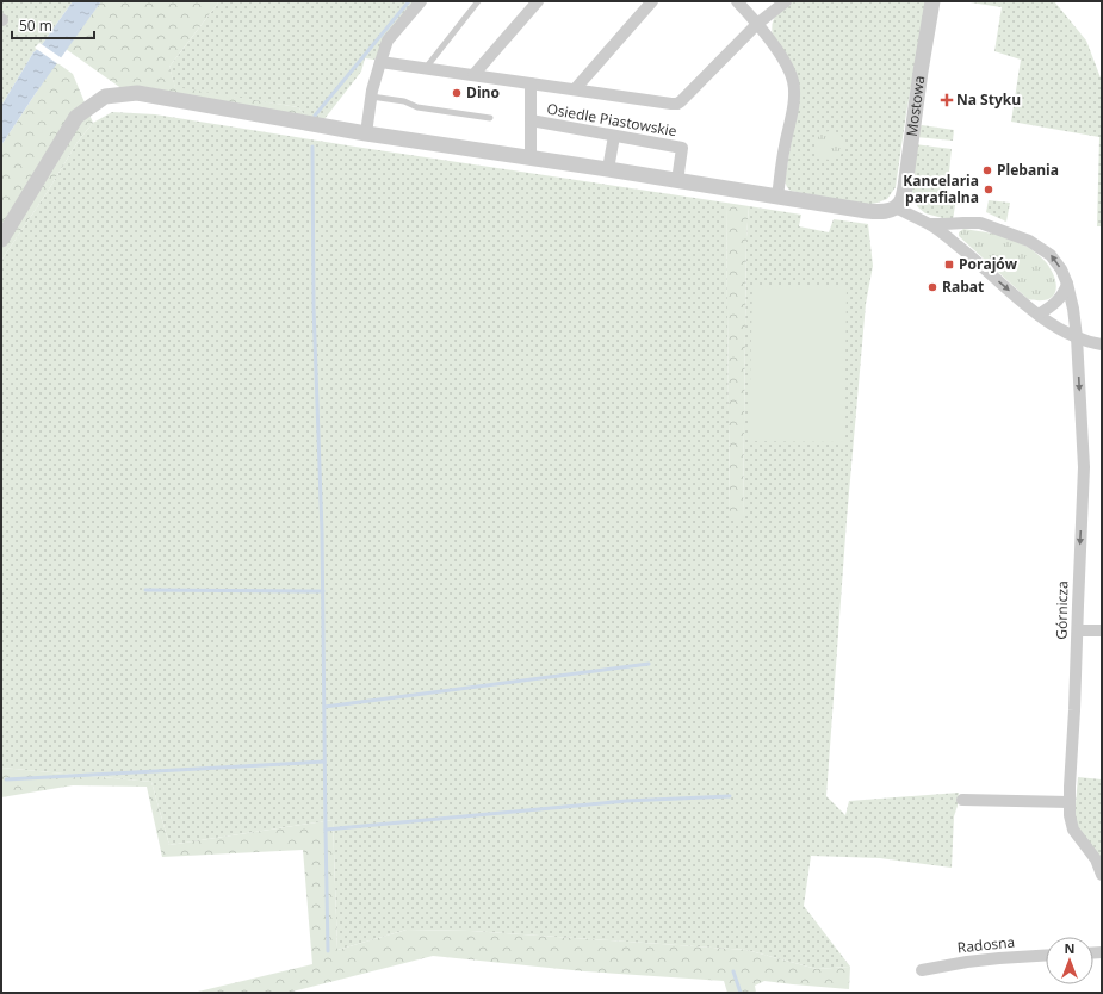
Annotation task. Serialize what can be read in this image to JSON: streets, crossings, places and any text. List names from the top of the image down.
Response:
{
  "streets": {
    "street": [
      "Mostowa",
      "Osiedle Piastowskie",
      "Górnicza",
      "Radosna"
    ]
  },
  "places": {
    "other": [
      "Dino",
      "Plebania",
      "Kancelaria parafialna",
      "Rabat"
    ],
    "health": ["Na Styku"],
    "transit": ["Porajów"]
  },
  "scale_bar": "50 m",
  "north": "top"
}
